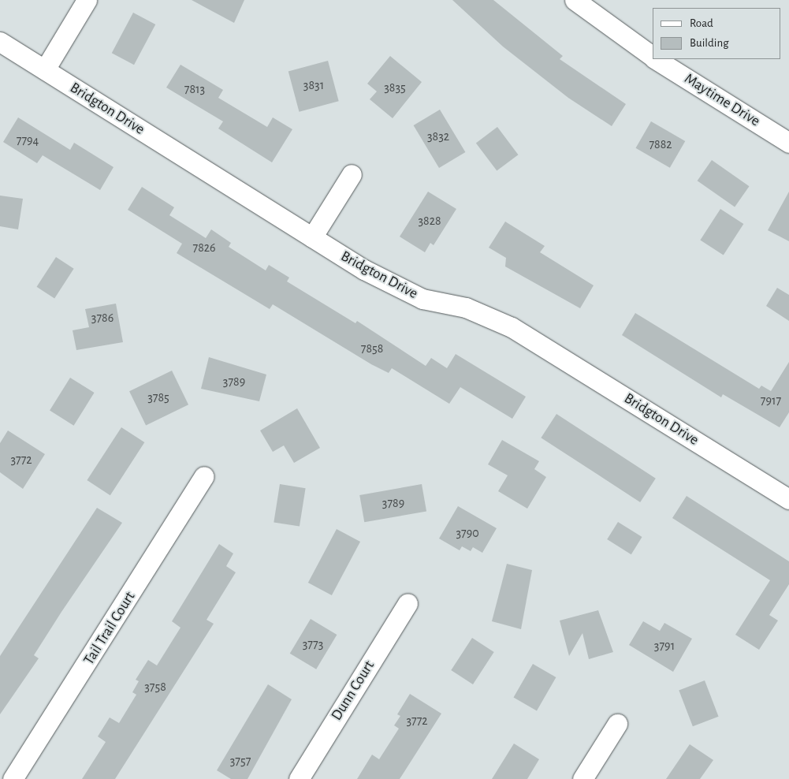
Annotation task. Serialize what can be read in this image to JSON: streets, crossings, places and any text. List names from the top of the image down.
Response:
{
  "streets": {
    "street": [
      "Maytime Drive",
      "Bridgton Drive",
      "Tail Trail Court",
      "Dunn Court"
    ]
  },
  "house_numbers": [
    "3831",
    "3835",
    "7813",
    "3832",
    "7794",
    "7882",
    "3828",
    "7826",
    "3786",
    "7858",
    "3789",
    "3785",
    "7917",
    "3772",
    "3789",
    "3790",
    "3773",
    "3791",
    "3758",
    "3772",
    "3757"
  ],
  "legend": ["Road", "Building"]
}
